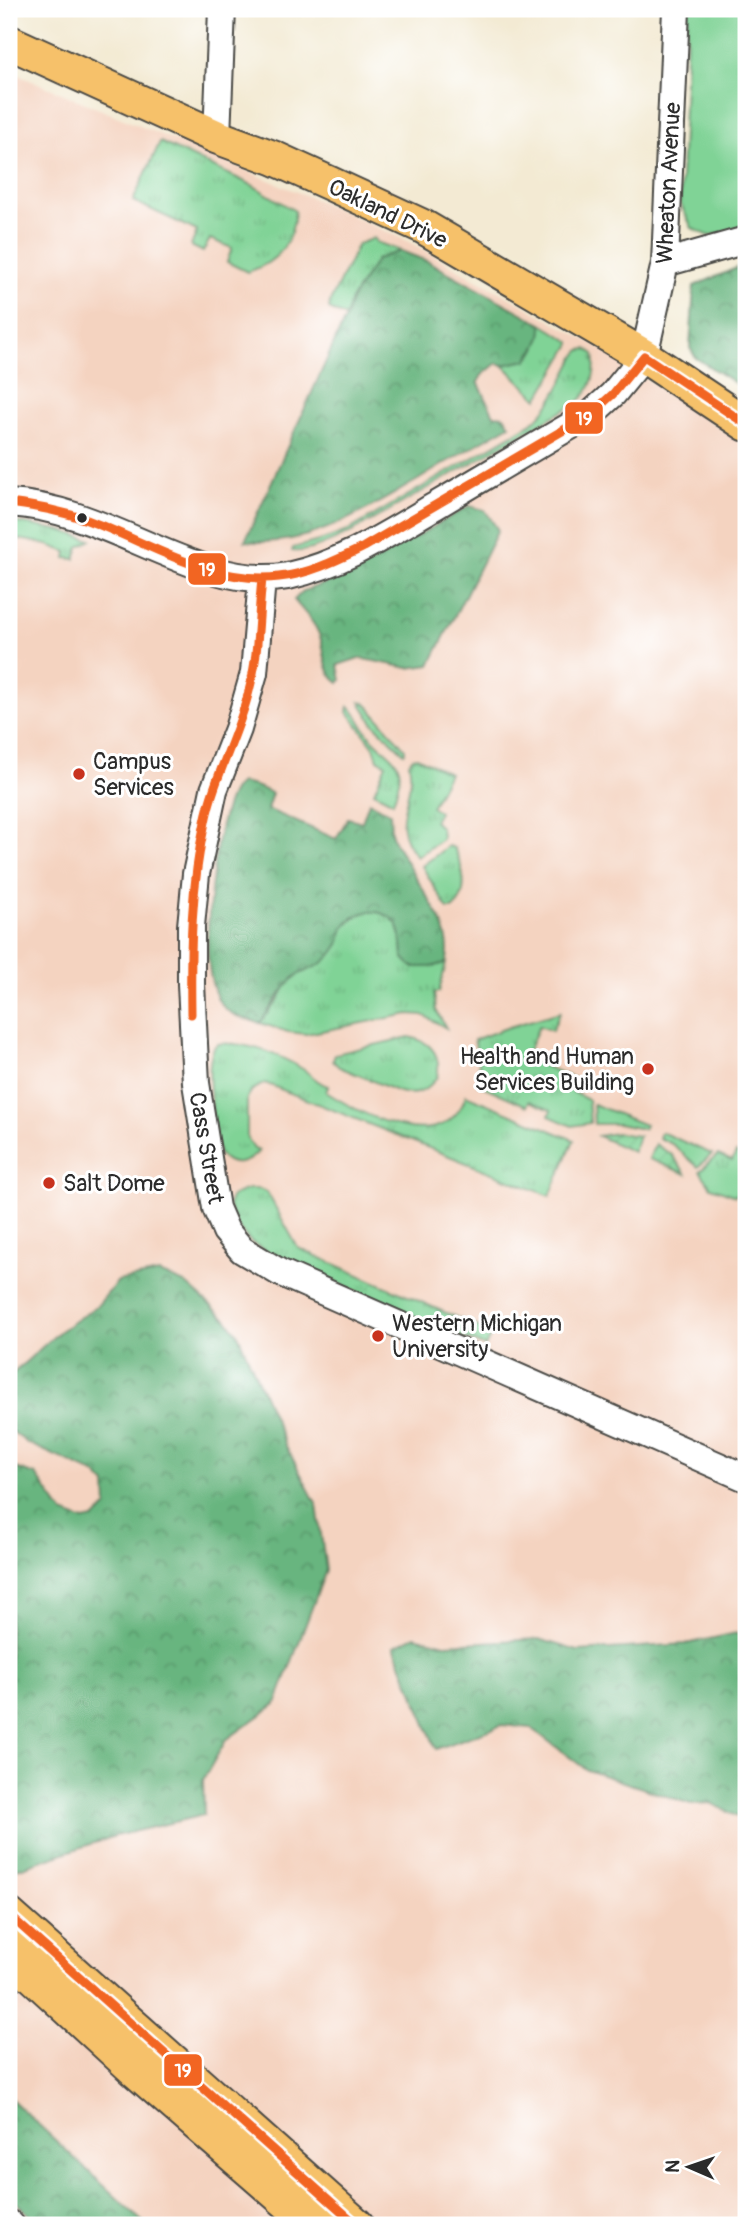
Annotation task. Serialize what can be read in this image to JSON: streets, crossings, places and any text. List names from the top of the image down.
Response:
{
  "streets": {
    "main road": ["Oakland Drive"],
    "street": ["Wheaton Avenue", "Cass Street"]
  },
  "crossings": [
    ["Wheaton Avenue", "Oakland Drive"]
  ],
  "places": [
    "Campus Services",
    "Health and Human Services Building",
    "Salt Dome",
    "Western Michigan University"
  ],
  "lines": ["transit line 19"],
  "north": "left"
}
